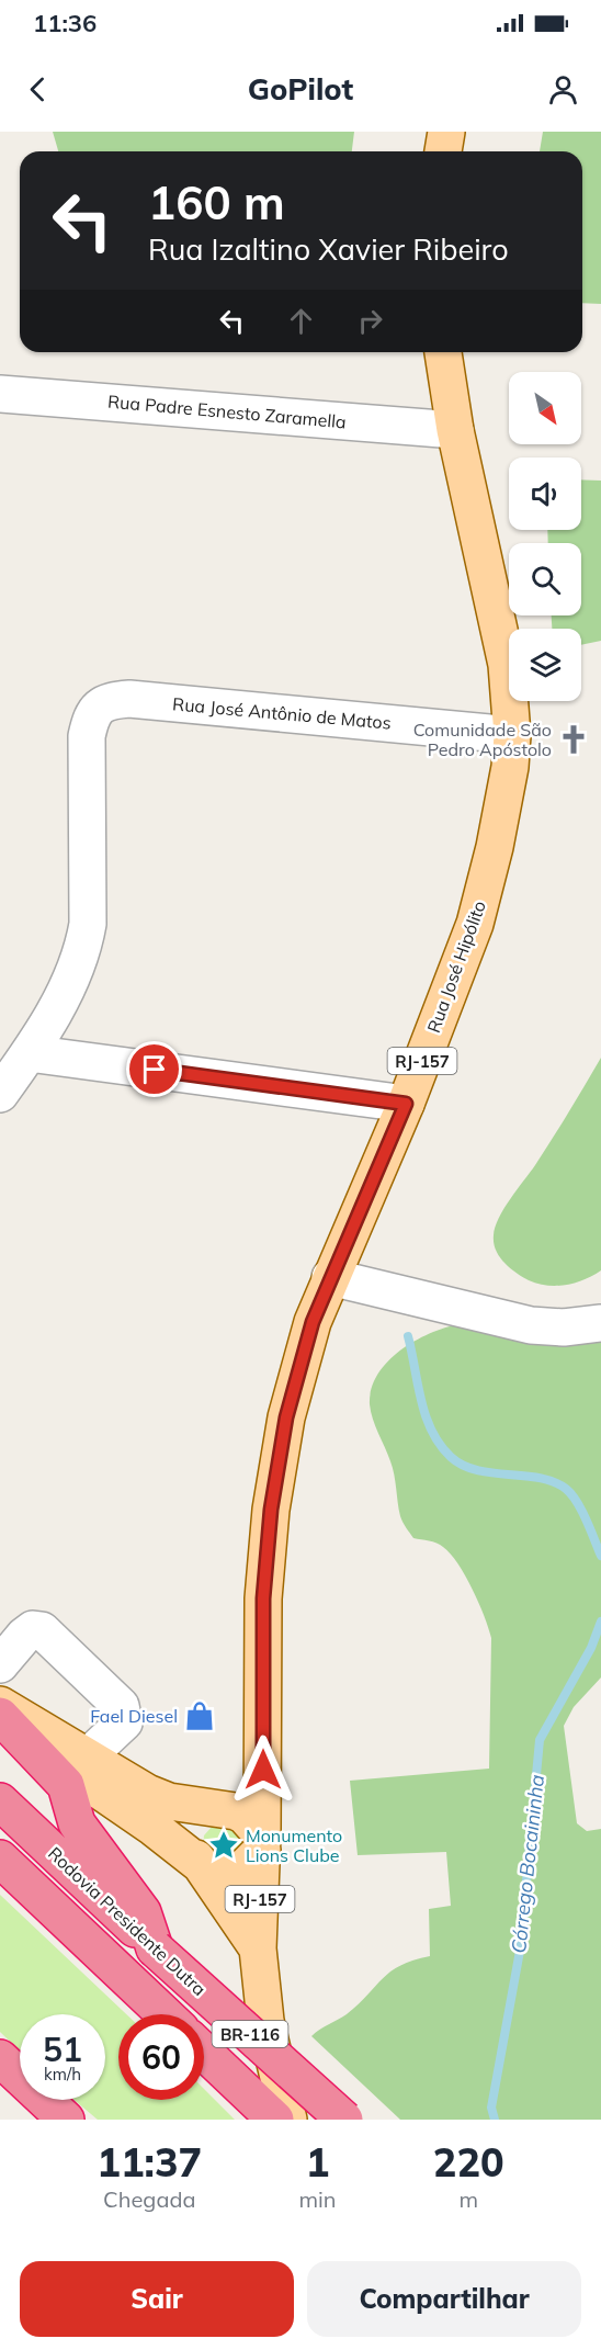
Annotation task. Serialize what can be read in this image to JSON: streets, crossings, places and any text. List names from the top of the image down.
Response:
{
  "streets": {
    "highway": ["Rodovia Presidente Dutra", "BR-116"],
    "main road": ["Rua José Hipólito", "RJ-157"],
    "street": ["Rua Padre Esnesto Zaramella", "Rua José Antônio de Matos"]
  },
  "crossings": [
    ["Rua Padre Esnesto Zaramella", "Rua José Hipólito"],
    ["Rua José Antônio de Matos", "Rua José Hipólito"]
  ],
  "water": ["Córrego Bocaininha"],
  "places": {
    "church": ["Comunidade São Pedro Apóstolo"],
    "shop": ["Fael Diesel"],
    "place": ["Monumento Lions Clube"]
  },
  "north": "bottom right",
  "page": {
    "status": "11:36",
    "header": "GoPilot",
    "turn": ["160 m", "Rua Izaltino Xavier Ribeiro"],
    "speed": "51 km/h",
    "limit": "60",
    "eta": [
      "11:37",
      "Chegada",
      "1",
      "min",
      "220",
      "m"
    ],
    "buttons": ["Sair", "Compartilhar"]
  }
}
